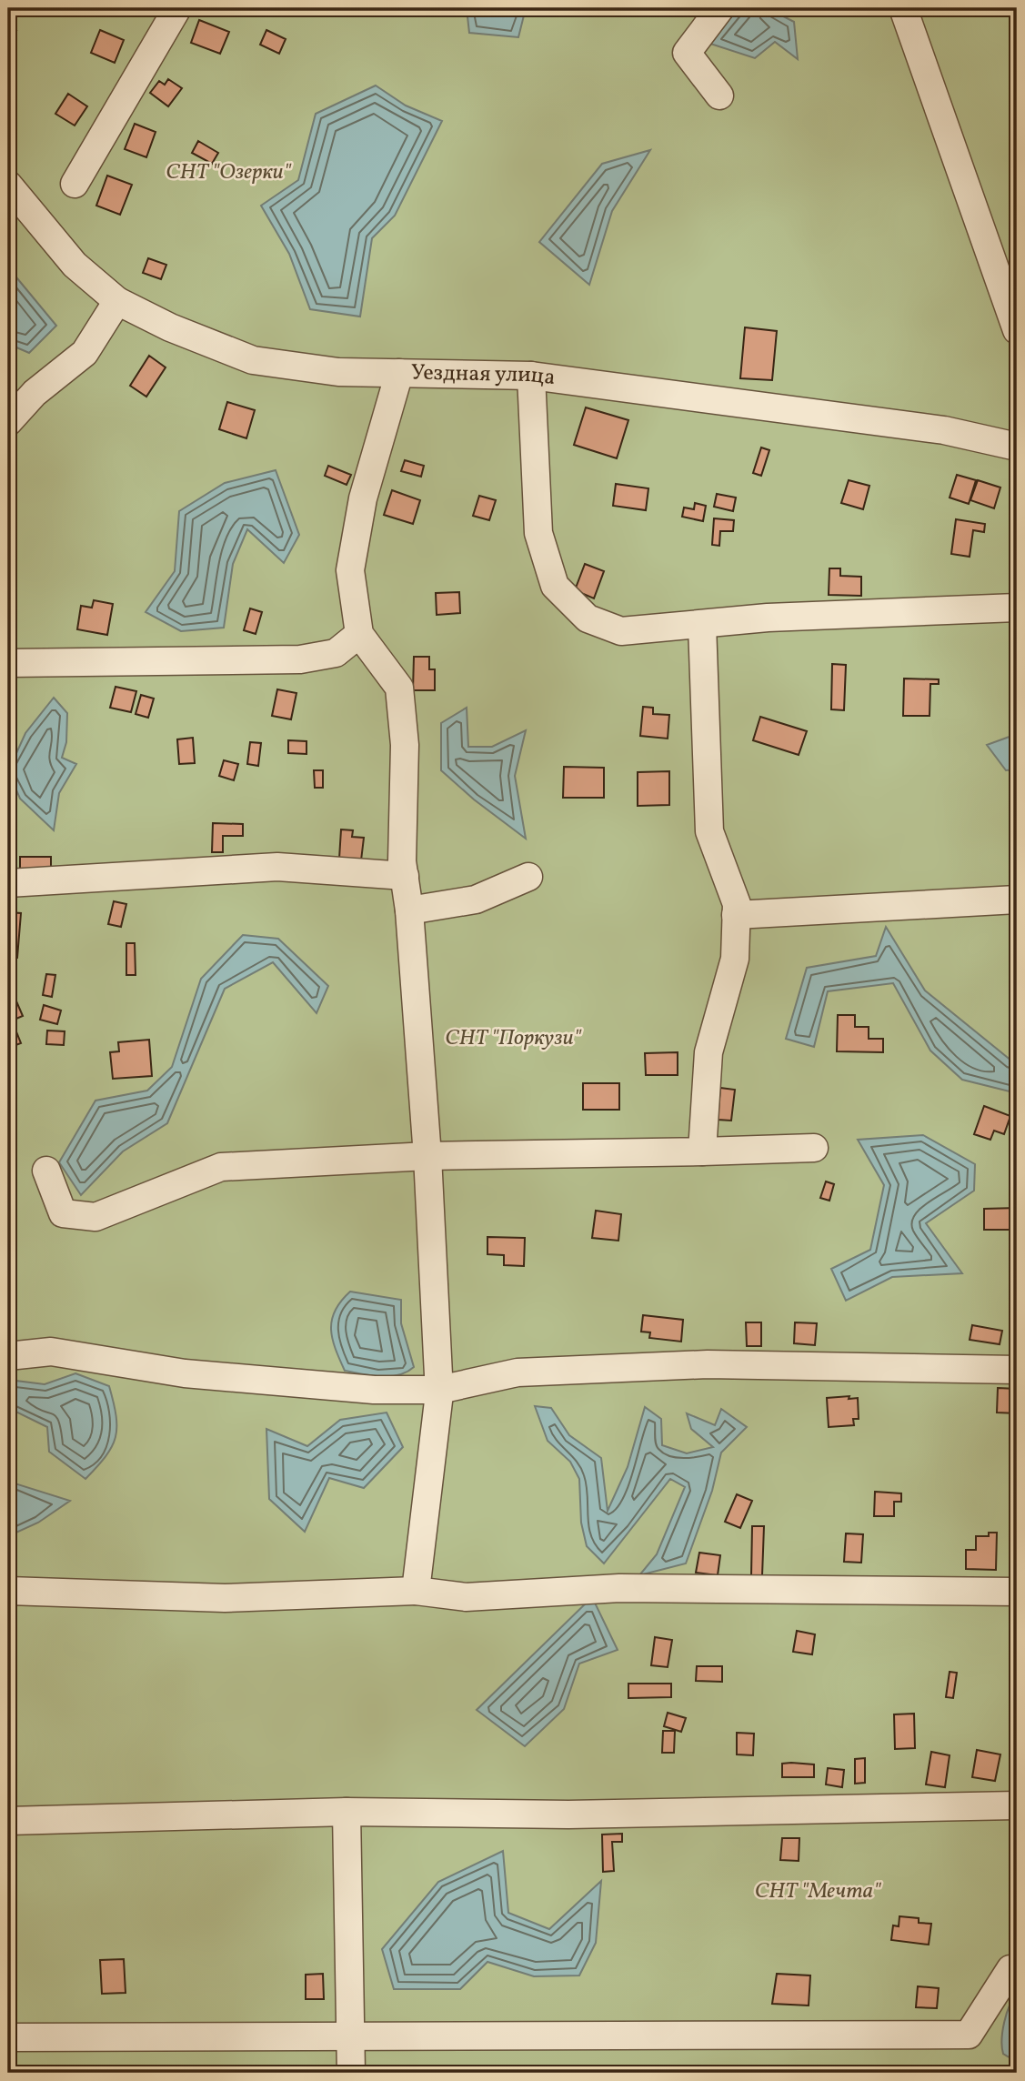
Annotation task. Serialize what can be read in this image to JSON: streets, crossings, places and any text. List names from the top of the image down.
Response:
{
  "streets": {
    "street": ["Уездная улица"]
  },
  "parks": ["СНТ \"Озерки\"", "СНТ \"Поркузи\"", "СНТ \"Мечта\""]
}
